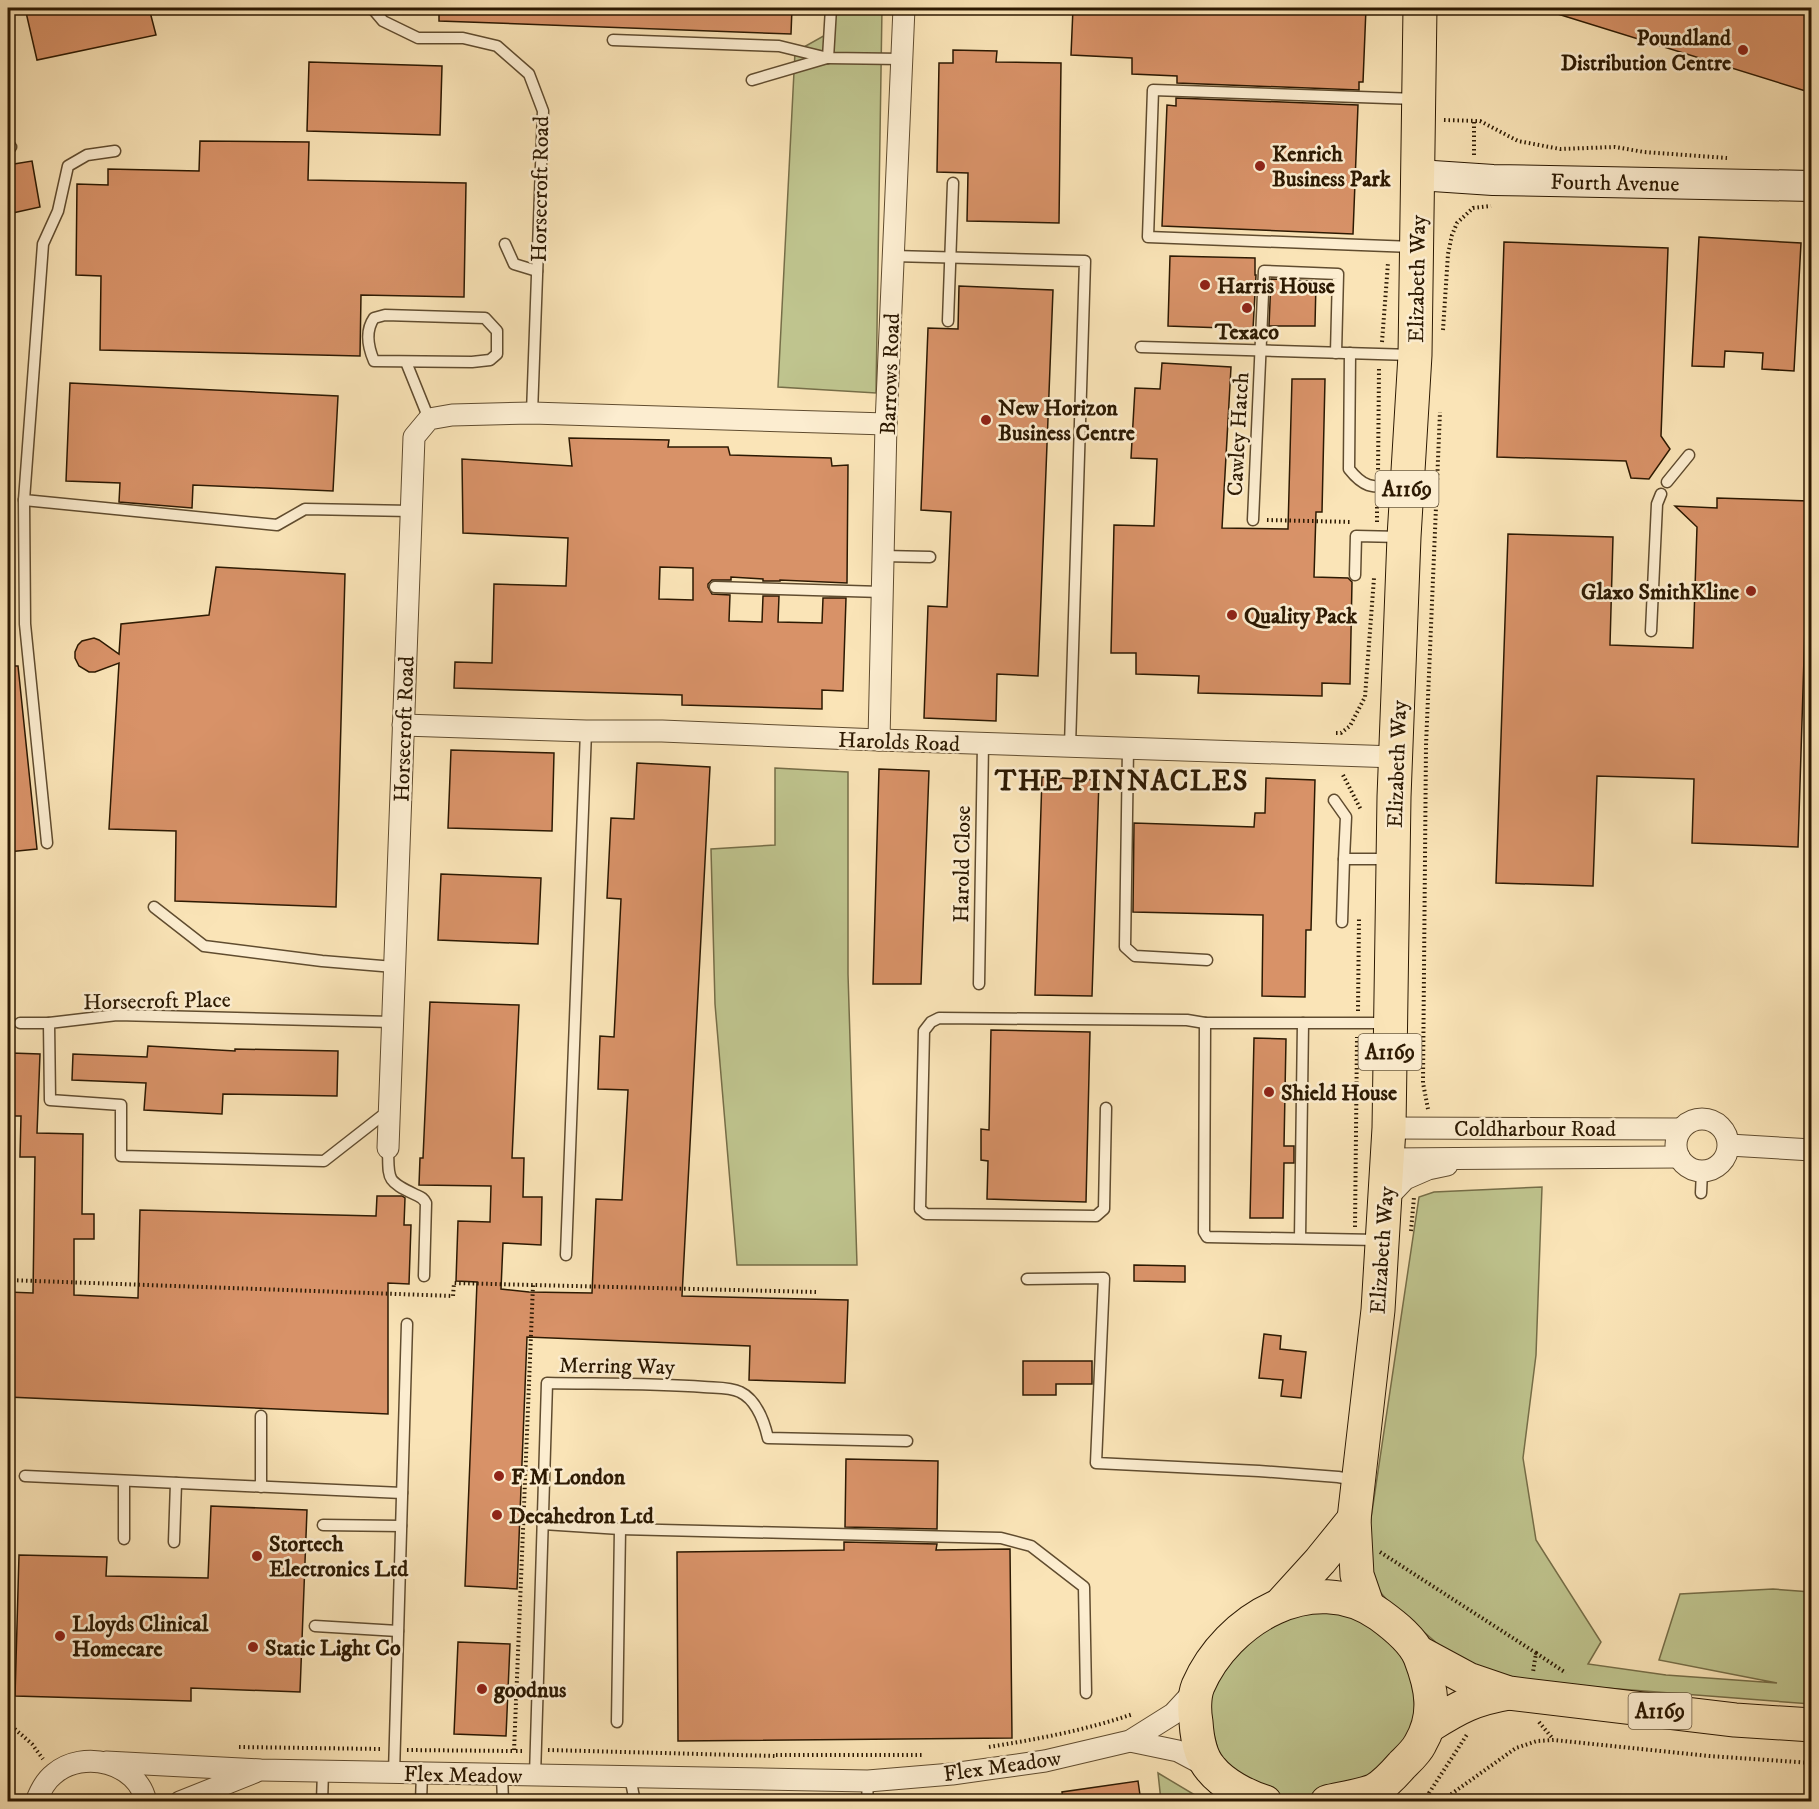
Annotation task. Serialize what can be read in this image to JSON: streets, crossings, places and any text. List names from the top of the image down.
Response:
{
  "streets": {
    "main road": ["Elizabeth Way", "A1169"],
    "street": [
      "Fourth Avenue",
      "Horsecroft Road",
      "Barrows Road",
      "Harolds Road",
      "Coldharbour Road",
      "Flex Meadow"
    ],
    "lane": [
      "Cawley Hatch",
      "Harold Close",
      "Horsecroft Place",
      "Merring Way"
    ]
  },
  "crossings": [
    ["Fourth Avenue", "Elizabeth Way"],
    ["Horsecroft Road", "Harolds Road"],
    ["Horsecroft Road", "Horsecroft Place"],
    ["Elizabeth Way", "Cawley Hatch"],
    ["Elizabeth Way", "Harolds Road"],
    ["Elizabeth Way", "Coldharbour Road"],
    ["Barrows Road", "Harolds Road"],
    ["Harolds Road", "Harold Close"],
    ["Merring Way", "Flex Meadow"]
  ],
  "districts": ["THE PINNACLES"],
  "places": [
    "Poundland Distribution Centre",
    "Kenrich Business Park",
    "Harris House",
    "Texaco",
    "New Horizon Business Centre",
    "Glaxo SmithKline",
    "Quality Pack",
    "Shield House",
    "F M London",
    "Decahedron Ltd",
    "Stortech Electronics Ltd",
    "Lloyds Clinical Homecare",
    "Static Light Co",
    "goodnus"
  ]
}
